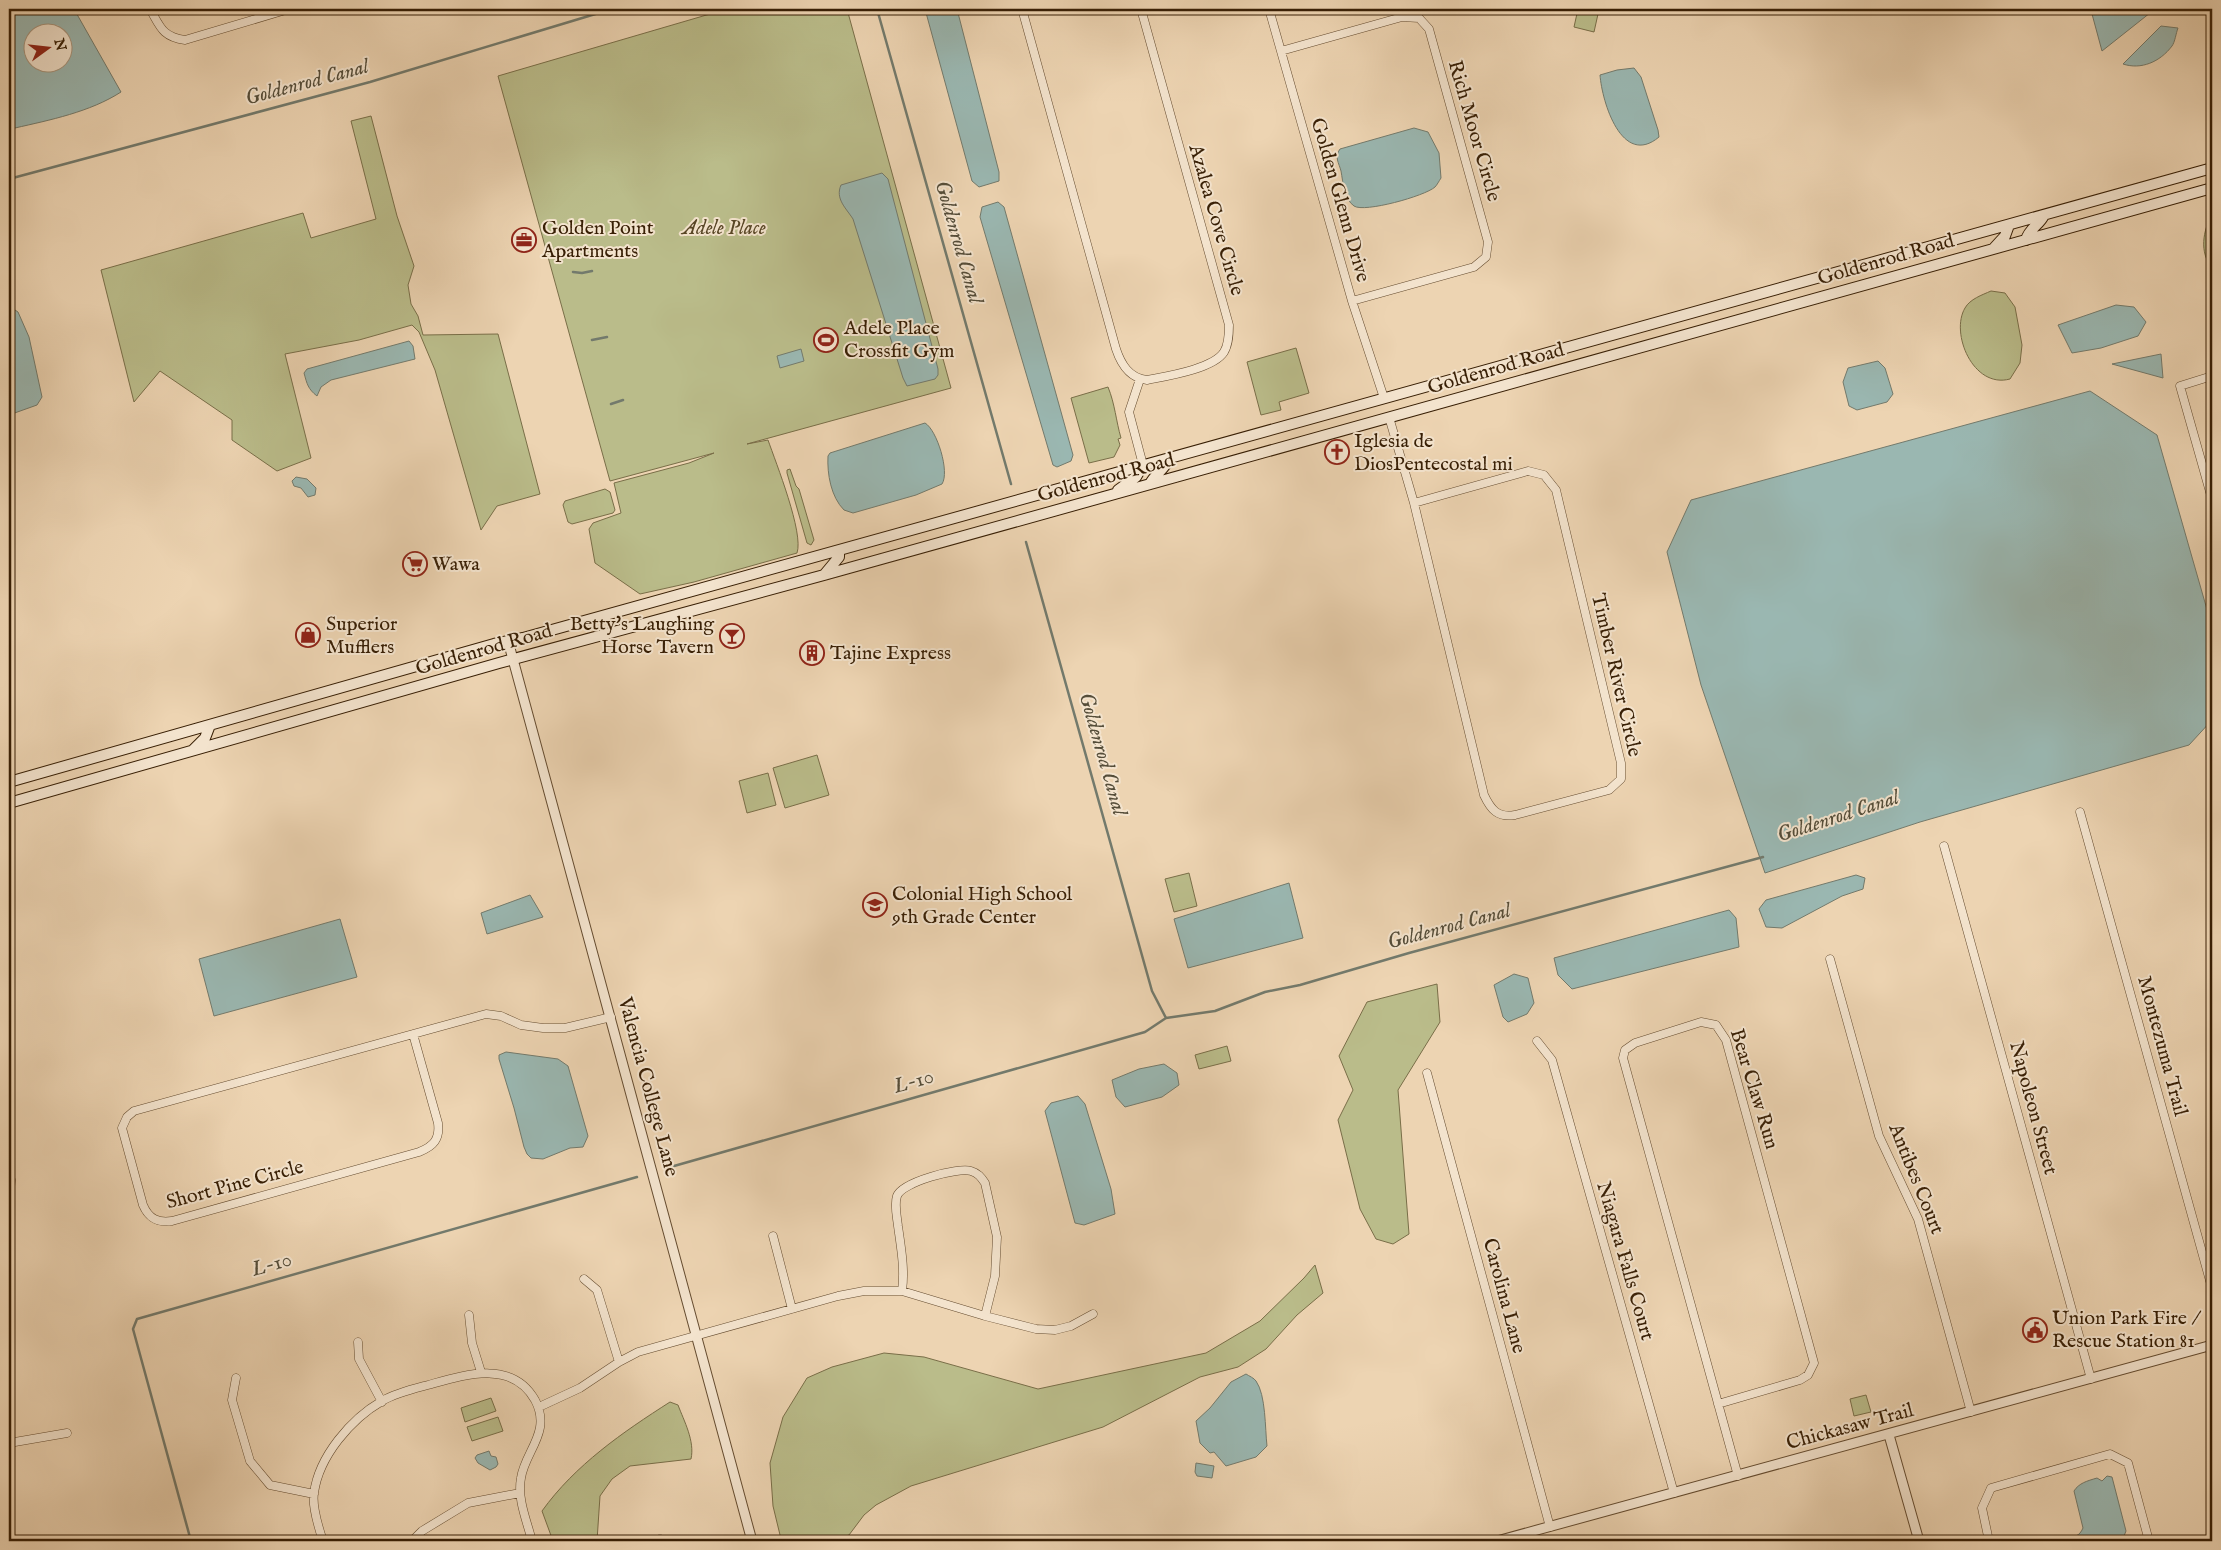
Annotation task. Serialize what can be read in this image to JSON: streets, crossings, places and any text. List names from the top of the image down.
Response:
{
  "streets": {
    "main road": ["Goldenrod Road"],
    "street": [
      "Rich Moor Circle",
      "Golden Glenn Drive",
      "Azalea Cove Circle",
      "Timber River Circle",
      "Montezuma Trail",
      "Valencia College Lane",
      "Bear Claw Run",
      "Napoleon Street",
      "Antibes Court",
      "Short Pine Circle",
      "Niagara Falls Court",
      "Carolina Lane",
      "Chickasaw Trail"
    ]
  },
  "crossings": [
    ["Rich Moor Circle", "Golden Glenn Drive"],
    ["Golden Glenn Drive", "Goldenrod Road"],
    ["Goldenrod Road", "Timber River Circle"],
    ["Goldenrod Road", "Valencia College Lane"],
    ["Valencia College Lane", "Short Pine Circle"],
    ["Bear Claw Run", "Chickasaw Trail"],
    ["Napoleon Street", "Chickasaw Trail"],
    ["Antibes Court", "Chickasaw Trail"],
    ["Niagara Falls Court", "Chickasaw Trail"],
    ["Carolina Lane", "Chickasaw Trail"]
  ],
  "water": ["Goldenrod Canal", "L-10"],
  "parks": ["Adele Place"],
  "places": {
    "office": ["Golden Point Apartments"],
    "sports": ["Adele Place Crossfit Gym"],
    "church": ["Iglesia de DiosPentecostal mi"],
    "supermarket": ["Wawa"],
    "shop": ["Superior Mufflers"],
    "bar": ["Betty's Laughing Horse Tavern"],
    "building": ["Tajine Express"],
    "school or university": ["Colonial High School 9th Grade Center"],
    "public building": ["Union Park Fire / Rescue Station 81"]
  },
  "north": "right"
}
